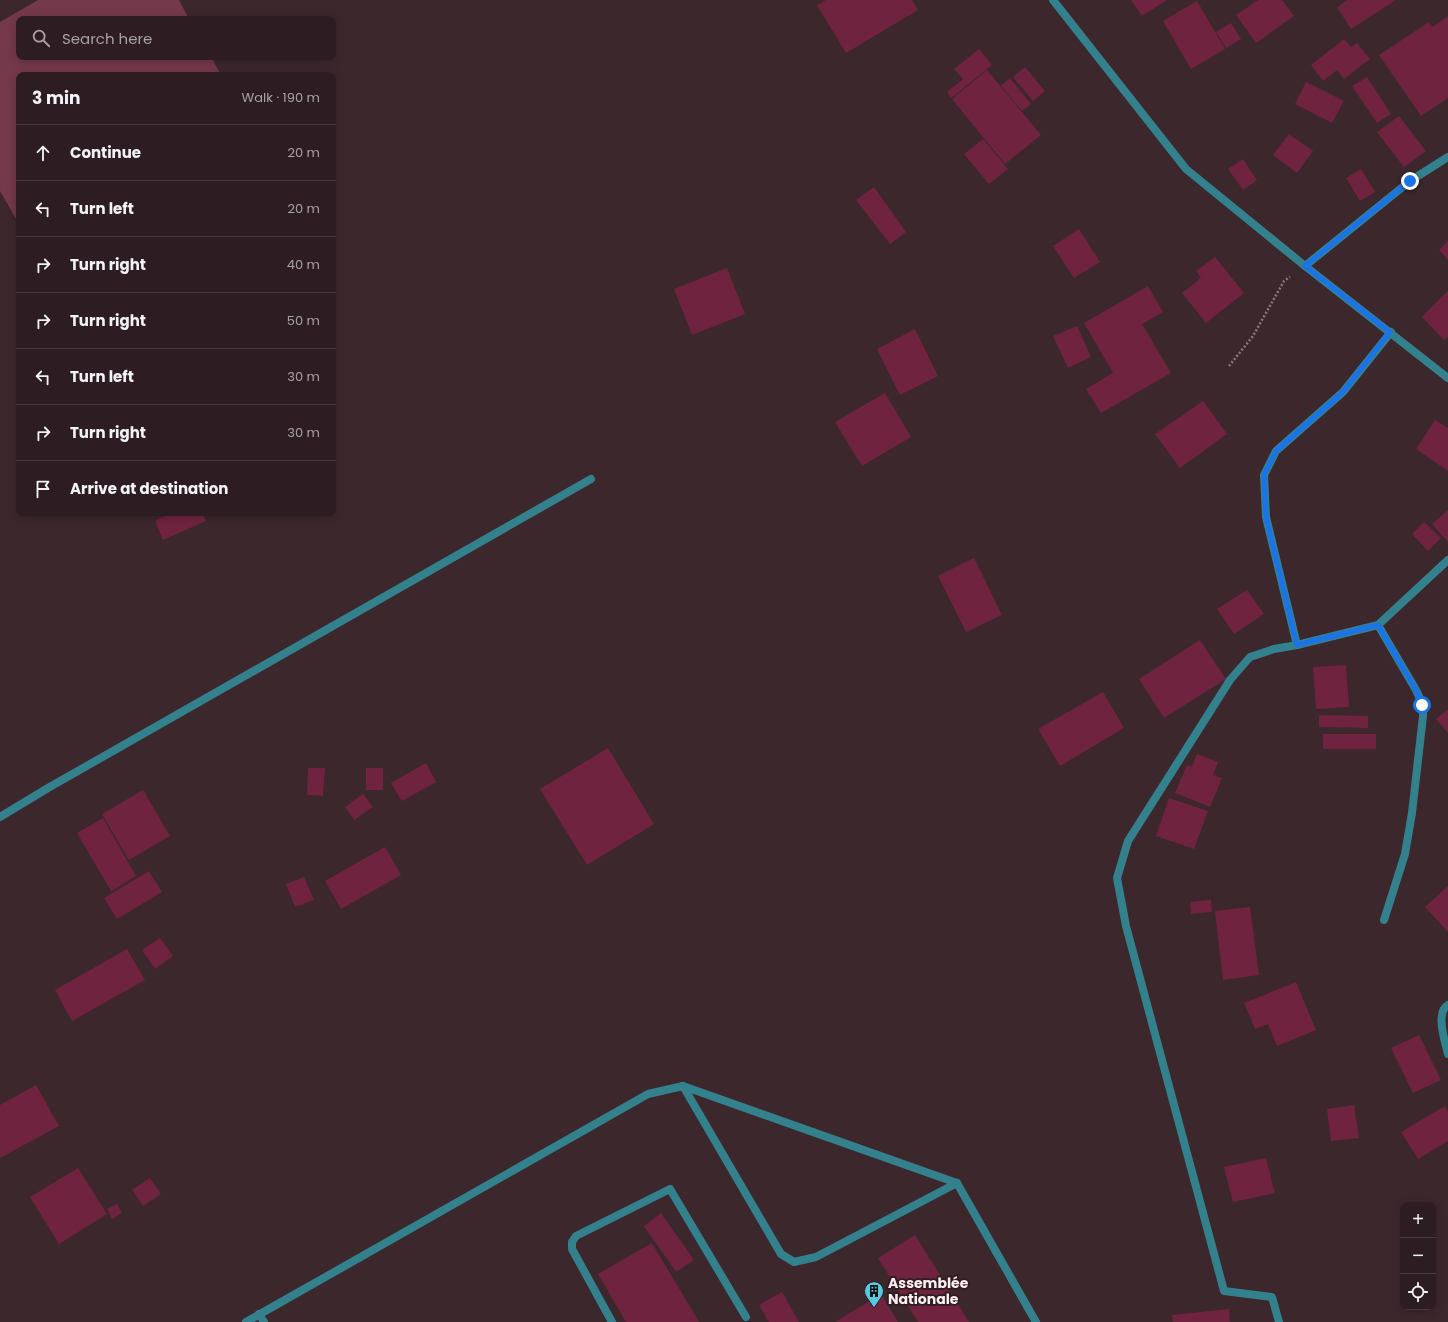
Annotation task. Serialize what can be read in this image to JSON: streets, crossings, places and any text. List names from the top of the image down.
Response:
{
  "places": {
    "building": ["Assemblée Nationale"]
  },
  "page": {
    "search": "Search here",
    "heading": ["3 min", "Walk · 190 m"],
    "list": [
      ["Continue", "20 m"],
      ["Turn left", "20 m"],
      ["Turn right", "40 m"],
      ["Turn right", "50 m"],
      ["Turn left", "30 m"],
      ["Turn right", "30 m"],
      "Arrive at destination"
    ],
    "map_buttons": ["+", "−"]
  }
}
